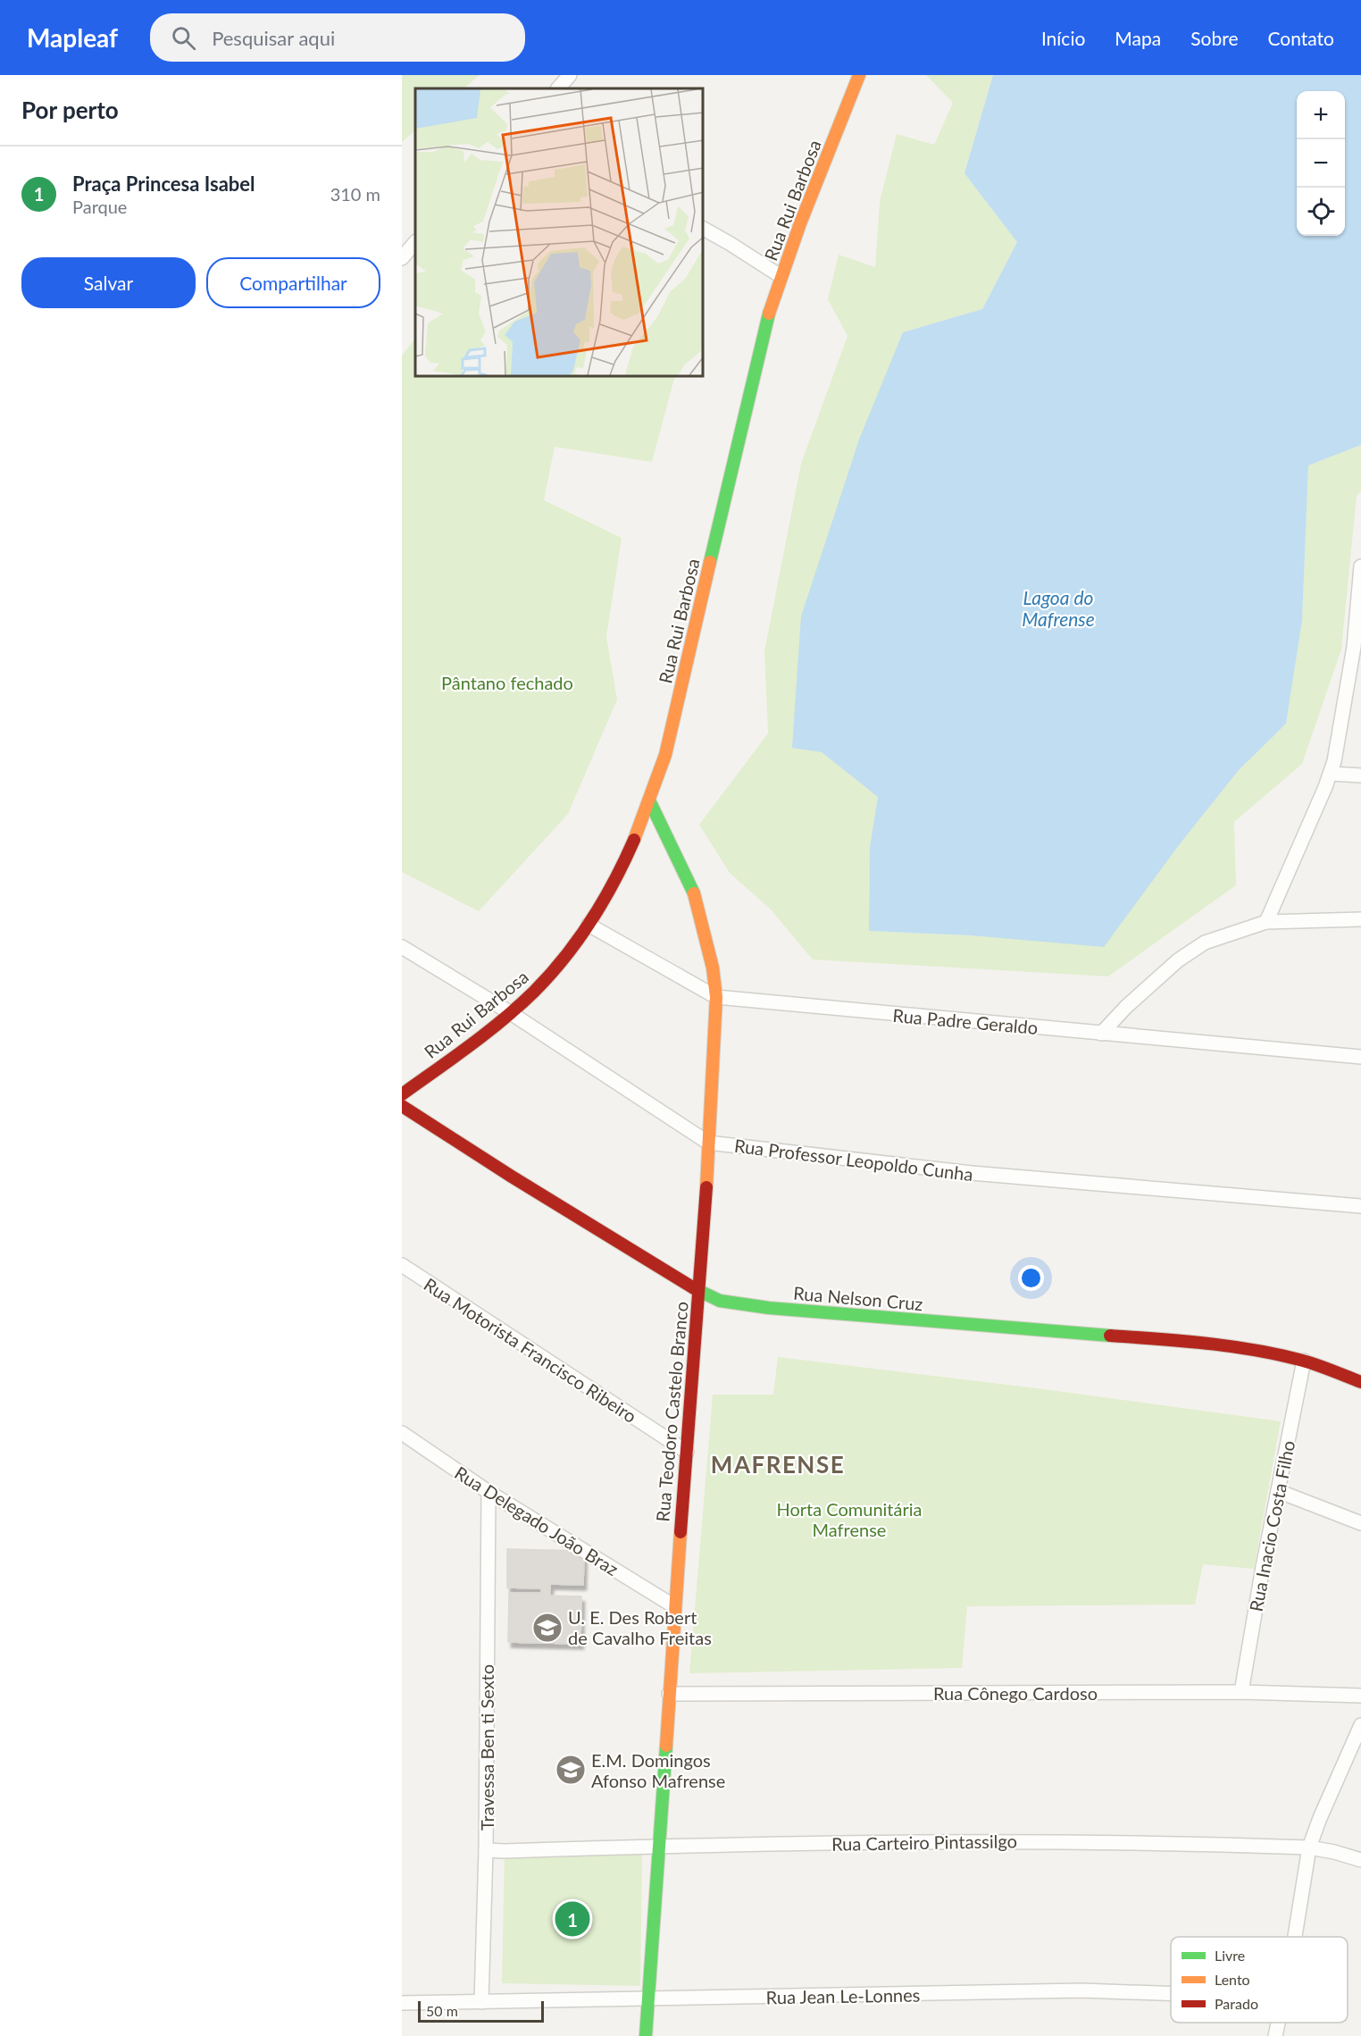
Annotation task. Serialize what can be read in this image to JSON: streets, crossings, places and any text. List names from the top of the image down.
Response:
{
  "streets": {
    "street": [
      "Rua Rui Barbosa",
      "Rua Padre Geraldo",
      "Rua Professor Leopoldo Cunha",
      "Rua Nelson Cruz",
      "Rua Motorista Francisco Ribeiro",
      "Rua Teodoro Castelo Branco",
      "Rua Delegado João Braz",
      "Rua Inacio Costa Filho",
      "Rua Cônego Cardoso",
      "Travessa Ben ti Sexto",
      "Rua Carteiro Pintassilgo",
      "Rua Jean Le-Lonnes"
    ]
  },
  "crossings": [
    ["Rua Rui Barbosa", "Rua Padre Geraldo"],
    ["Rua Rui Barbosa", "Rua Professor Leopoldo Cunha"],
    ["Rua Rui Barbosa", "Rua Teodoro Castelo Branco"],
    ["Rua Padre Geraldo", "Rua Teodoro Castelo Branco"],
    ["Rua Professor Leopoldo Cunha", "Rua Teodoro Castelo Branco"],
    ["Rua Nelson Cruz", "Rua Teodoro Castelo Branco"],
    ["Rua Nelson Cruz", "Rua Inacio Costa Filho"],
    ["Rua Motorista Francisco Ribeiro", "Rua Teodoro Castelo Branco"],
    ["Rua Teodoro Castelo Branco", "Rua Delegado João Braz"],
    ["Rua Teodoro Castelo Branco", "Rua Cônego Cardoso"],
    ["Rua Teodoro Castelo Branco", "Rua Carteiro Pintassilgo"],
    ["Rua Teodoro Castelo Branco", "Rua Jean Le-Lonnes"],
    ["Rua Delegado João Braz", "Travessa Ben ti Sexto"],
    ["Rua Inacio Costa Filho", "Rua Cônego Cardoso"],
    ["Travessa Ben ti Sexto", "Rua Carteiro Pintassilgo"],
    ["Travessa Ben ti Sexto", "Rua Jean Le-Lonnes"]
  ],
  "districts": ["MAFRENSE"],
  "water": ["Lagoa do Mafrense"],
  "parks": ["Pântano fechado", "Horta Comunitária Mafrense"],
  "places": {
    "school or university": ["U. E. Des Robert de Cavalho Freitas", "E.M. Domingos Afonso Mafrense"]
  },
  "legend": ["Livre", "Lento", "Parado"],
  "scale_bar": "50 m",
  "page": {
    "header": "Mapleaf",
    "search": "Pesquisar aqui",
    "nav": [
      "Início",
      "Mapa",
      "Sobre",
      "Contato"
    ],
    "heading": "Por perto",
    "map_buttons": ["+", "−"],
    "list": [
      {
        "mark": "1",
        "name": "Praça Princesa Isabel",
        "note": "Parque",
        "value": "310 m"
      }
    ],
    "buttons": ["Salvar", "Compartilhar"],
    "pins": "1",
    "scale": "50 m"
  }
}
